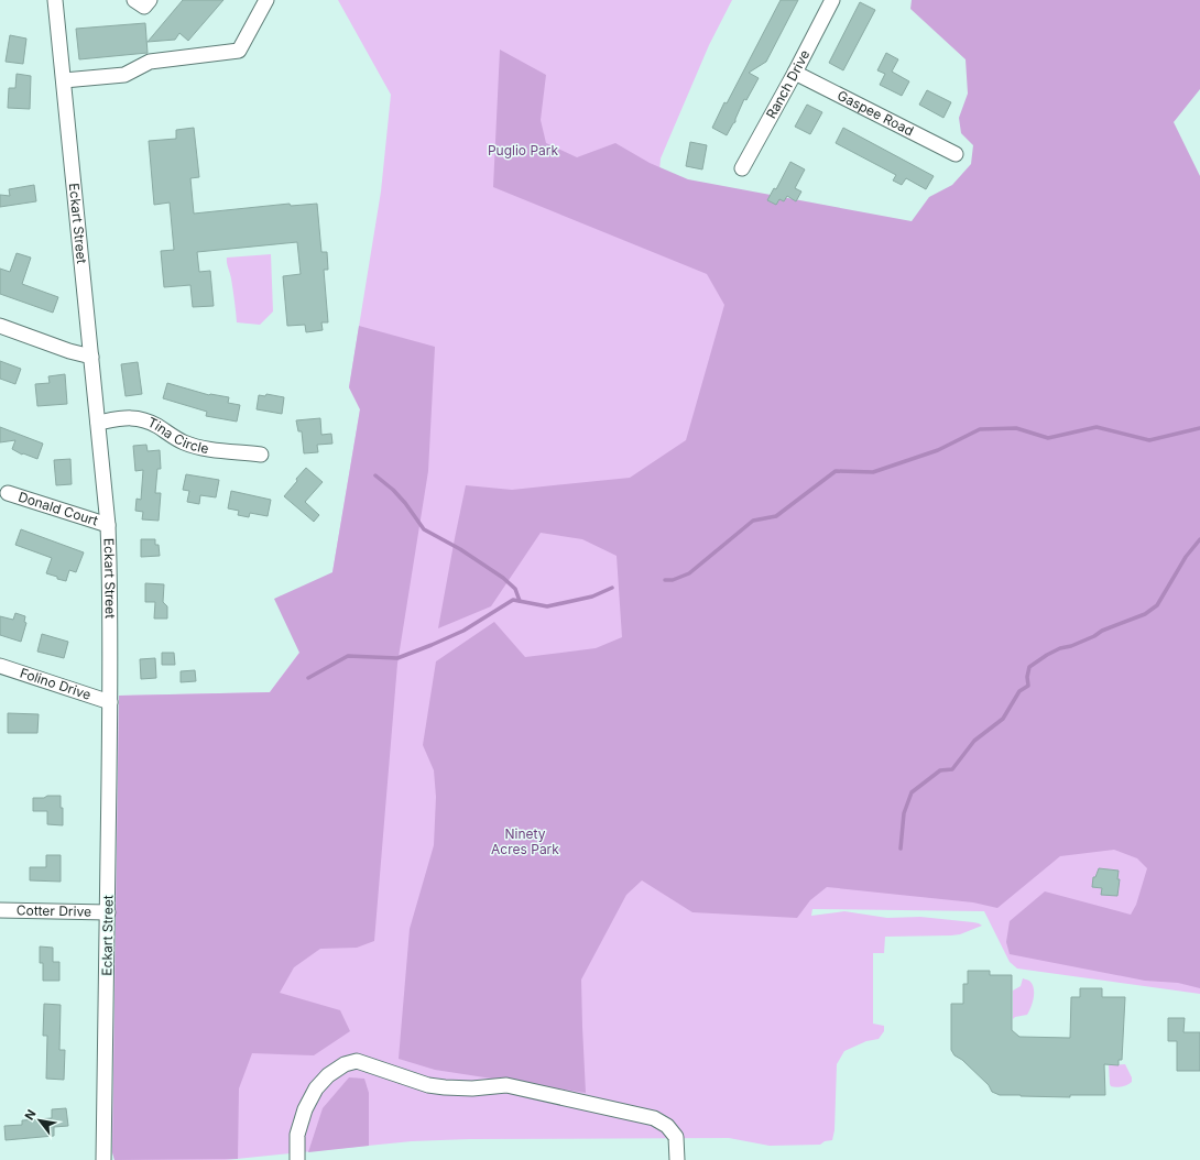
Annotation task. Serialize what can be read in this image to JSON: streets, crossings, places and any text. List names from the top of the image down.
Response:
{
  "streets": {
    "street": [
      "Ranch Drive",
      "Gaspee Road",
      "Eckart Street",
      "Tina Circle",
      "Donald Court",
      "Folino Drive",
      "Cotter Drive"
    ]
  },
  "crossings": [
    ["Ranch Drive", "Gaspee Road"],
    ["Eckart Street", "Tina Circle"],
    ["Eckart Street", "Donald Court"],
    ["Eckart Street", "Folino Drive"],
    ["Eckart Street", "Cotter Drive"]
  ],
  "parks": ["Puglio Park", "Ninety Acres Park"],
  "north": "top left"
}
